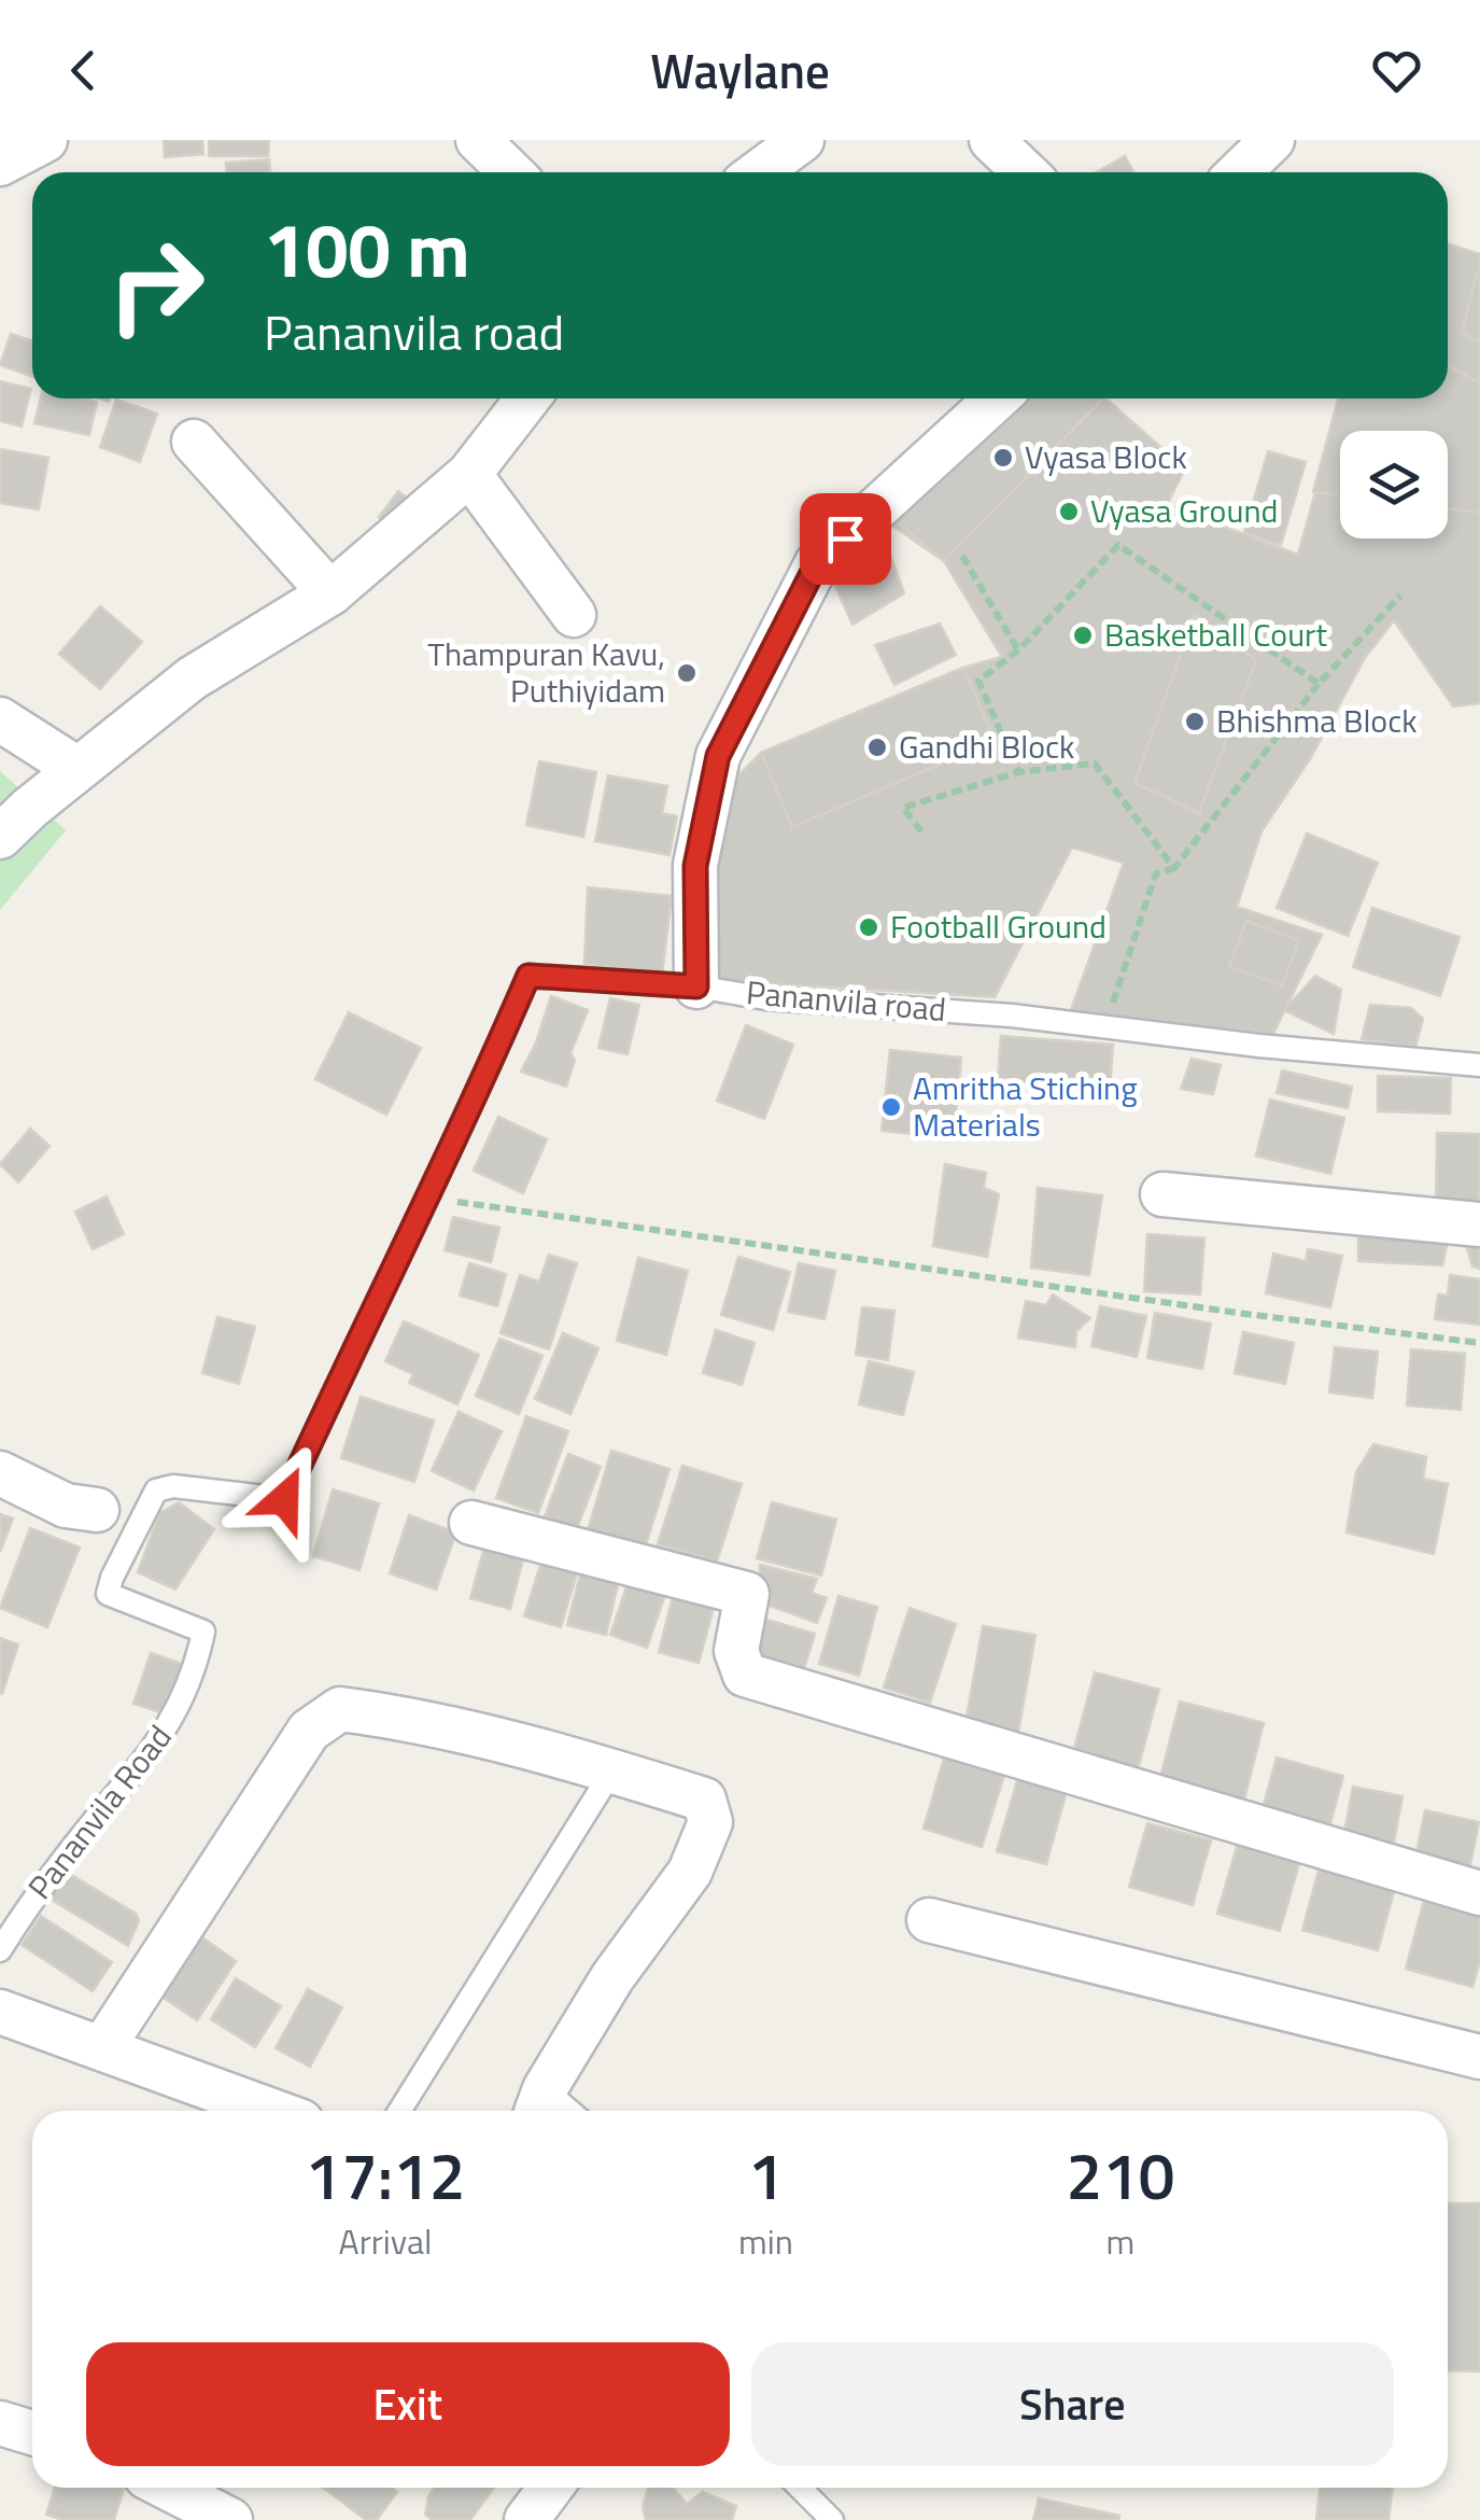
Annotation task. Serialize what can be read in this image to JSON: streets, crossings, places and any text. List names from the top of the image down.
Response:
{
  "streets": {
    "lane": ["Pananvila road", "Pananvila Road"]
  },
  "crossings": [
    ["Pananvila road", "Pananvila Road"]
  ],
  "places": [
    "Vyasa Block",
    "Vyasa Ground",
    "Basketball Court",
    "Thampuran Kavu, Puthiyidam",
    "Bhishma Block",
    "Gandhi Block",
    "Football Ground",
    "Amritha Stiching Materials"
  ],
  "page": {
    "header": "Waylane",
    "turn": ["100 m", "Pananvila road"],
    "eta": [
      "17:12",
      "Arrival",
      "1",
      "min",
      "210",
      "m"
    ],
    "buttons": ["Exit", "Share"]
  }
}
